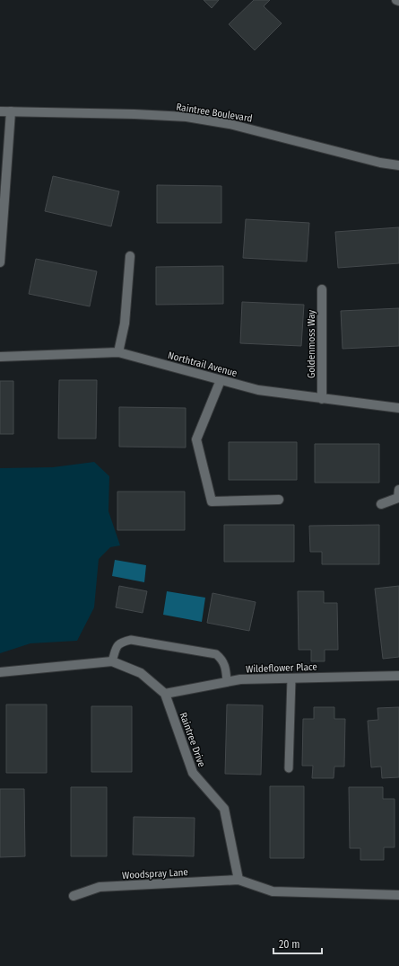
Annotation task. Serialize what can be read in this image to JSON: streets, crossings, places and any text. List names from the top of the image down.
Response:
{
  "streets": {
    "street": [
      "Raintree Boulevard",
      "Goldenmoss Way",
      "Northtrail Avenue",
      "Wildeflower Place",
      "Raintree Drive",
      "Woodspray Lane"
    ]
  },
  "crossings": [
    ["Goldenmoss Way", "Northtrail Avenue"],
    ["Wildeflower Place", "Raintree Drive"],
    ["Raintree Drive", "Woodspray Lane"]
  ],
  "scale_bar": "20 m"
}
